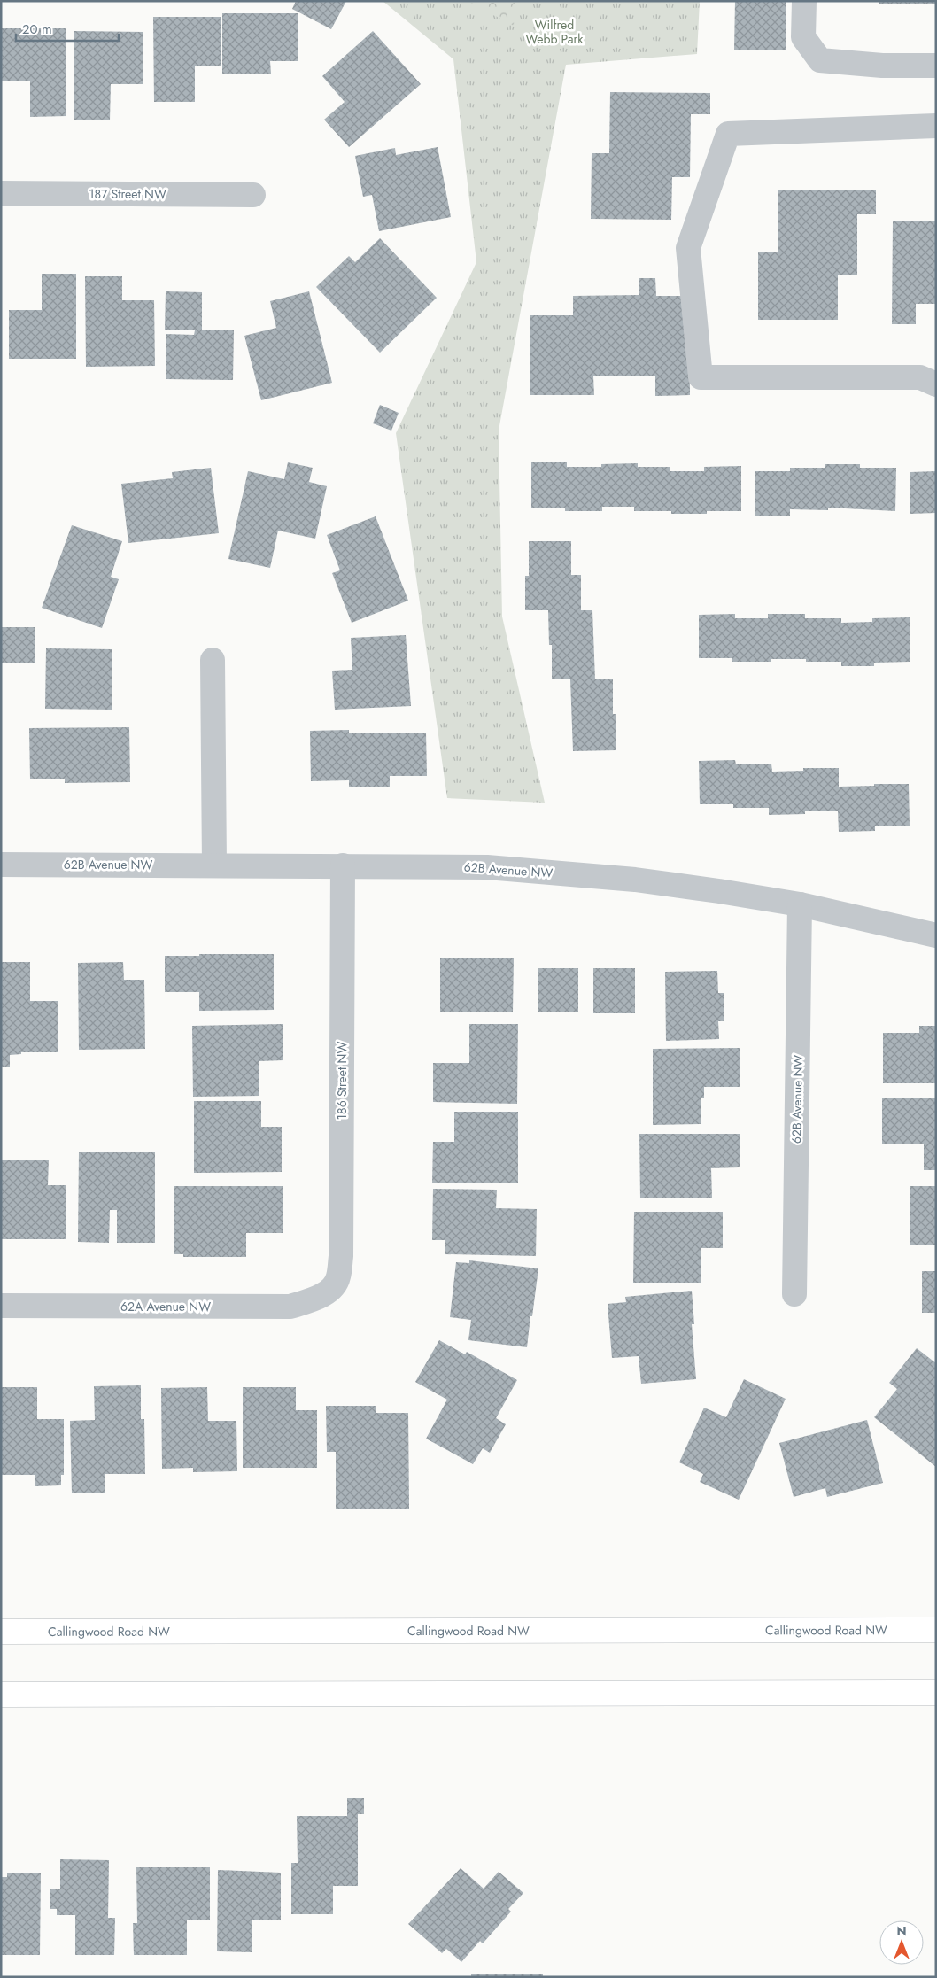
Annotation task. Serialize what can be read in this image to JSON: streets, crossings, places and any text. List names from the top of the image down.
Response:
{
  "streets": {
    "main road": ["Callingwood Road NW"],
    "street": [
      "187 Street NW",
      "62B Avenue NW",
      "186 Street NW",
      "62A Avenue NW"
    ]
  },
  "crossings": [
    ["62B Avenue NW", "186 Street NW"],
    ["186 Street NW", "62A Avenue NW"]
  ],
  "parks": ["Wilfred Webb Park"],
  "scale_bar": "20 m",
  "north": "top"
}
